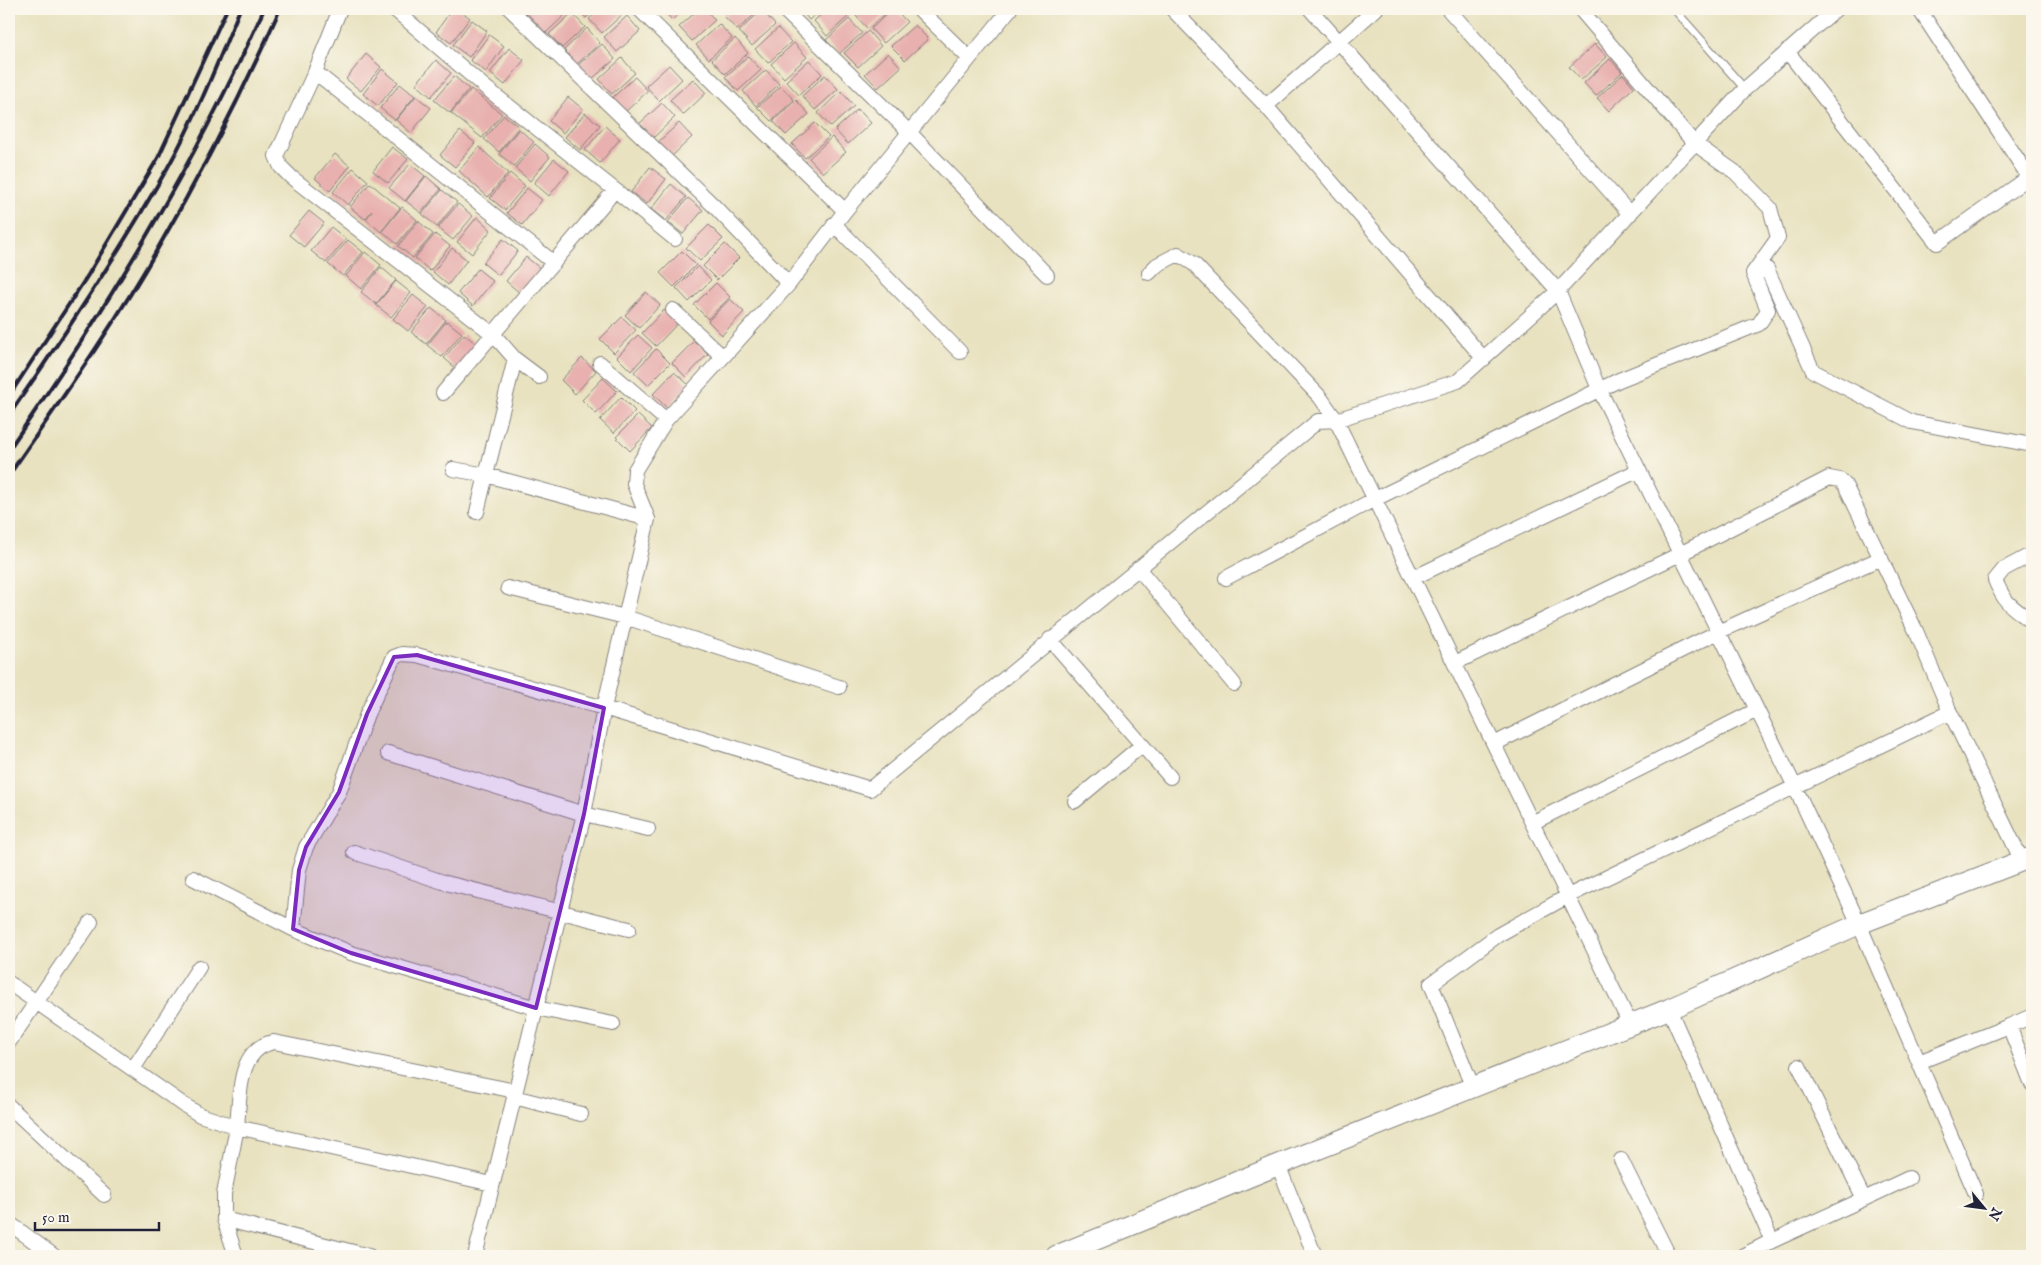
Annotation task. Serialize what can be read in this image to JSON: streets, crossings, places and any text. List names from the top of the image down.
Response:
{
  "scale_bar": "50 m",
  "north": "bottom right"
}
